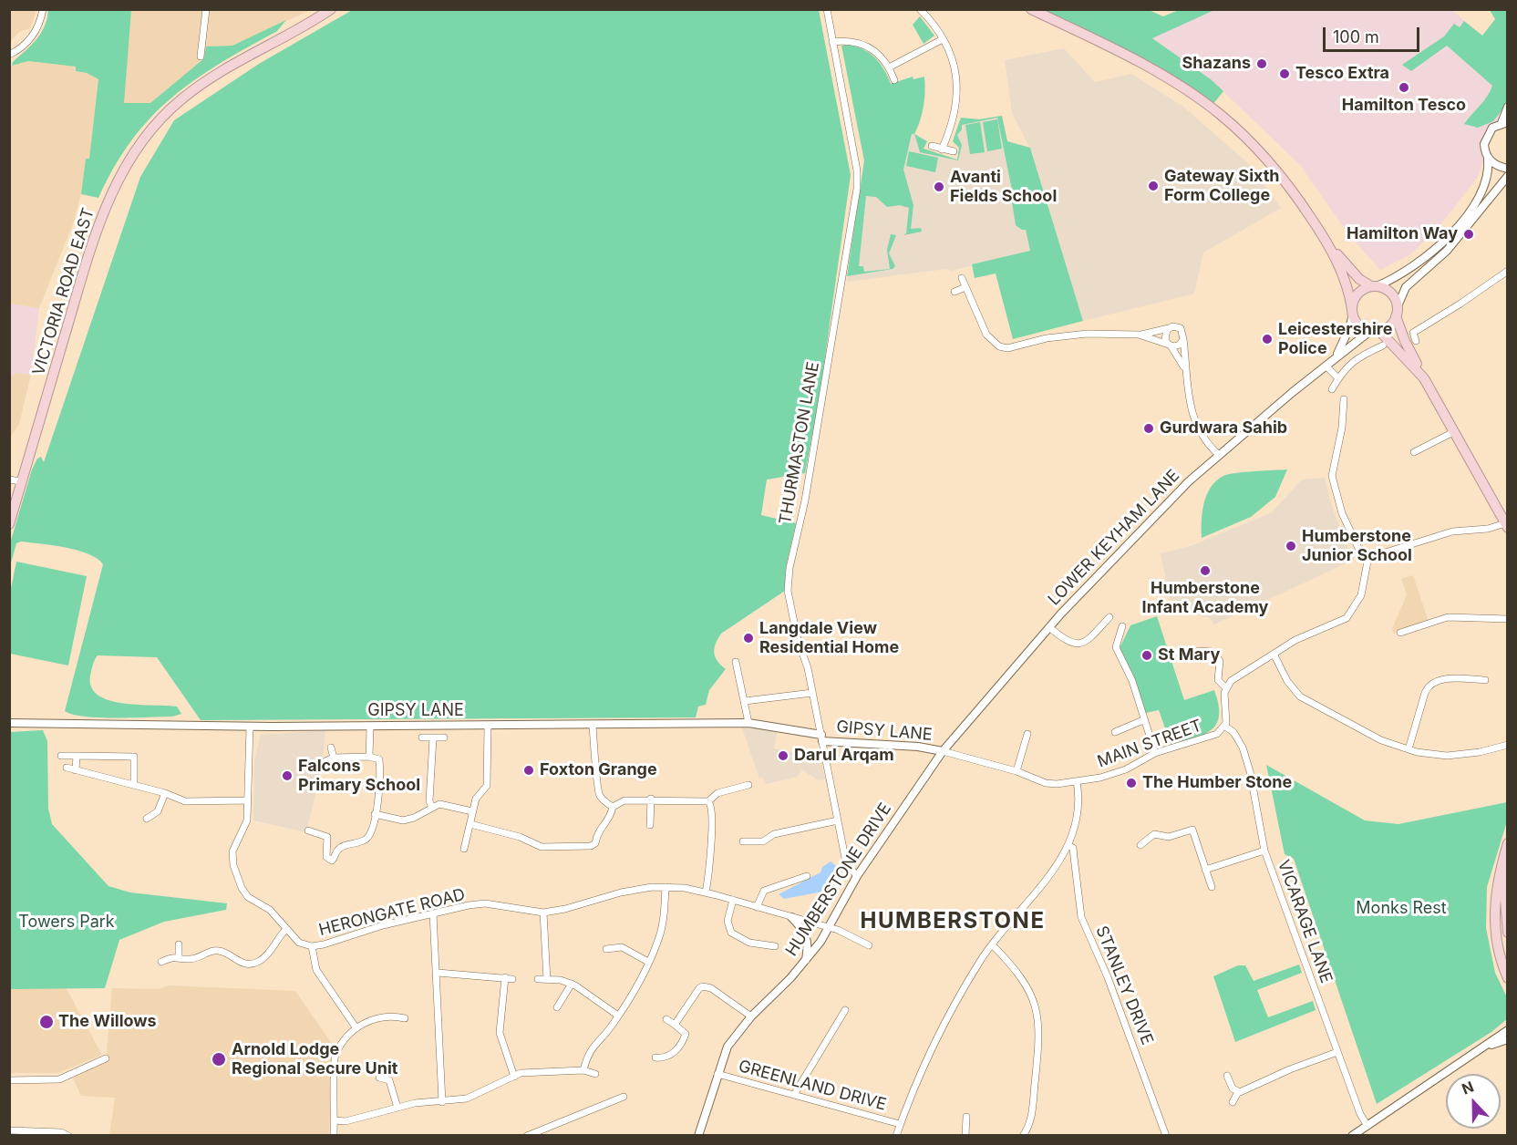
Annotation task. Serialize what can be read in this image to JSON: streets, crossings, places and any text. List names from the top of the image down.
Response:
{
  "streets": {
    "highway": ["VICTORIA ROAD EAST"],
    "street": [
      "THURMASTON LANE",
      "LOWER KEYHAM LANE",
      "GIPSY LANE",
      "MAIN STREET",
      "HUMBERSTONE DRIVE",
      "HERONGATE ROAD",
      "VICARAGE LANE",
      "STANLEY DRIVE",
      "GREENLAND DRIVE"
    ]
  },
  "crossings": [
    ["THURMASTON LANE", "GIPSY LANE"],
    ["THURMASTON LANE", "HUMBERSTONE DRIVE"],
    ["LOWER KEYHAM LANE", "GIPSY LANE"],
    ["LOWER KEYHAM LANE", "MAIN STREET"],
    ["LOWER KEYHAM LANE", "HUMBERSTONE DRIVE"],
    ["GIPSY LANE", "MAIN STREET"],
    ["GIPSY LANE", "HUMBERSTONE DRIVE"],
    ["GIPSY LANE", "HERONGATE ROAD"],
    ["MAIN STREET", "HUMBERSTONE DRIVE"],
    ["MAIN STREET", "VICARAGE LANE"],
    ["HUMBERSTONE DRIVE", "HERONGATE ROAD"],
    ["HUMBERSTONE DRIVE", "GREENLAND DRIVE"]
  ],
  "districts": ["HUMBERSTONE"],
  "parks": ["Monks Rest", "Towers Park"],
  "places": [
    "Shazans",
    "Tesco Extra",
    "Hamilton Tesco",
    "Gateway Sixth Form College",
    "Avanti Fields School",
    "Hamilton Way",
    "Leicestershire Police",
    "Gurdwara Sahib",
    "Humberstone Junior School",
    "Humberstone Infant Academy",
    "Langdale View Residential Home",
    "St Mary",
    "Darul Arqam",
    "Foxton Grange",
    "Falcons Primary School",
    "The Humber Stone",
    "The Willows",
    "Arnold Lodge Regional Secure Unit"
  ],
  "scale_bar": "100 m",
  "north": "top"
}
